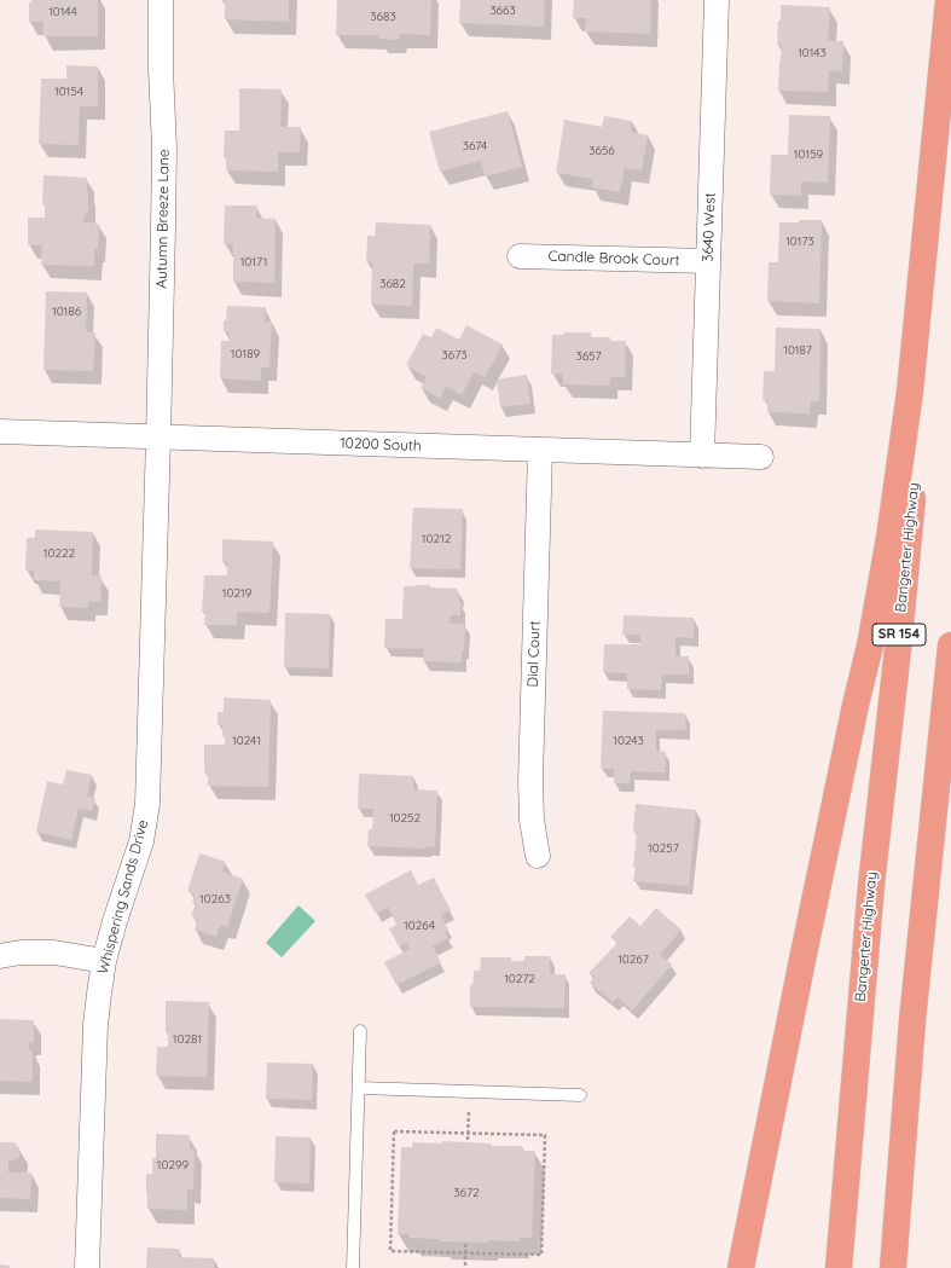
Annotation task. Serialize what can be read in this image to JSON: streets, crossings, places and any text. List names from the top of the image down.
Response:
{
  "streets": {
    "highway": ["Bangerter Highway", "SR 154"],
    "street": [
      "Autumn Breeze Lane",
      "3640 West",
      "Candle Brook Court",
      "10200 South",
      "Dial Court",
      "Whispering Sands Drive"
    ]
  },
  "crossings": [
    ["Autumn Breeze Lane", "10200 South"],
    ["Autumn Breeze Lane", "Whispering Sands Drive"],
    ["3640 West", "Candle Brook Court"],
    ["3640 West", "10200 South"],
    ["10200 South", "Dial Court"],
    ["10200 South", "Whispering Sands Drive"]
  ],
  "house_numbers": [
    "3663",
    "10144",
    "3683",
    "10143",
    "10154",
    "3674",
    "3656",
    "10159",
    "10173",
    "10171",
    "3682",
    "10186",
    "10187",
    "10189",
    "3673",
    "3657",
    "10212",
    "10222",
    "10219",
    "10241",
    "10243",
    "10252",
    "10257",
    "10263",
    "10264",
    "10267",
    "10272",
    "10281",
    "10299",
    "3672"
  ]
}
